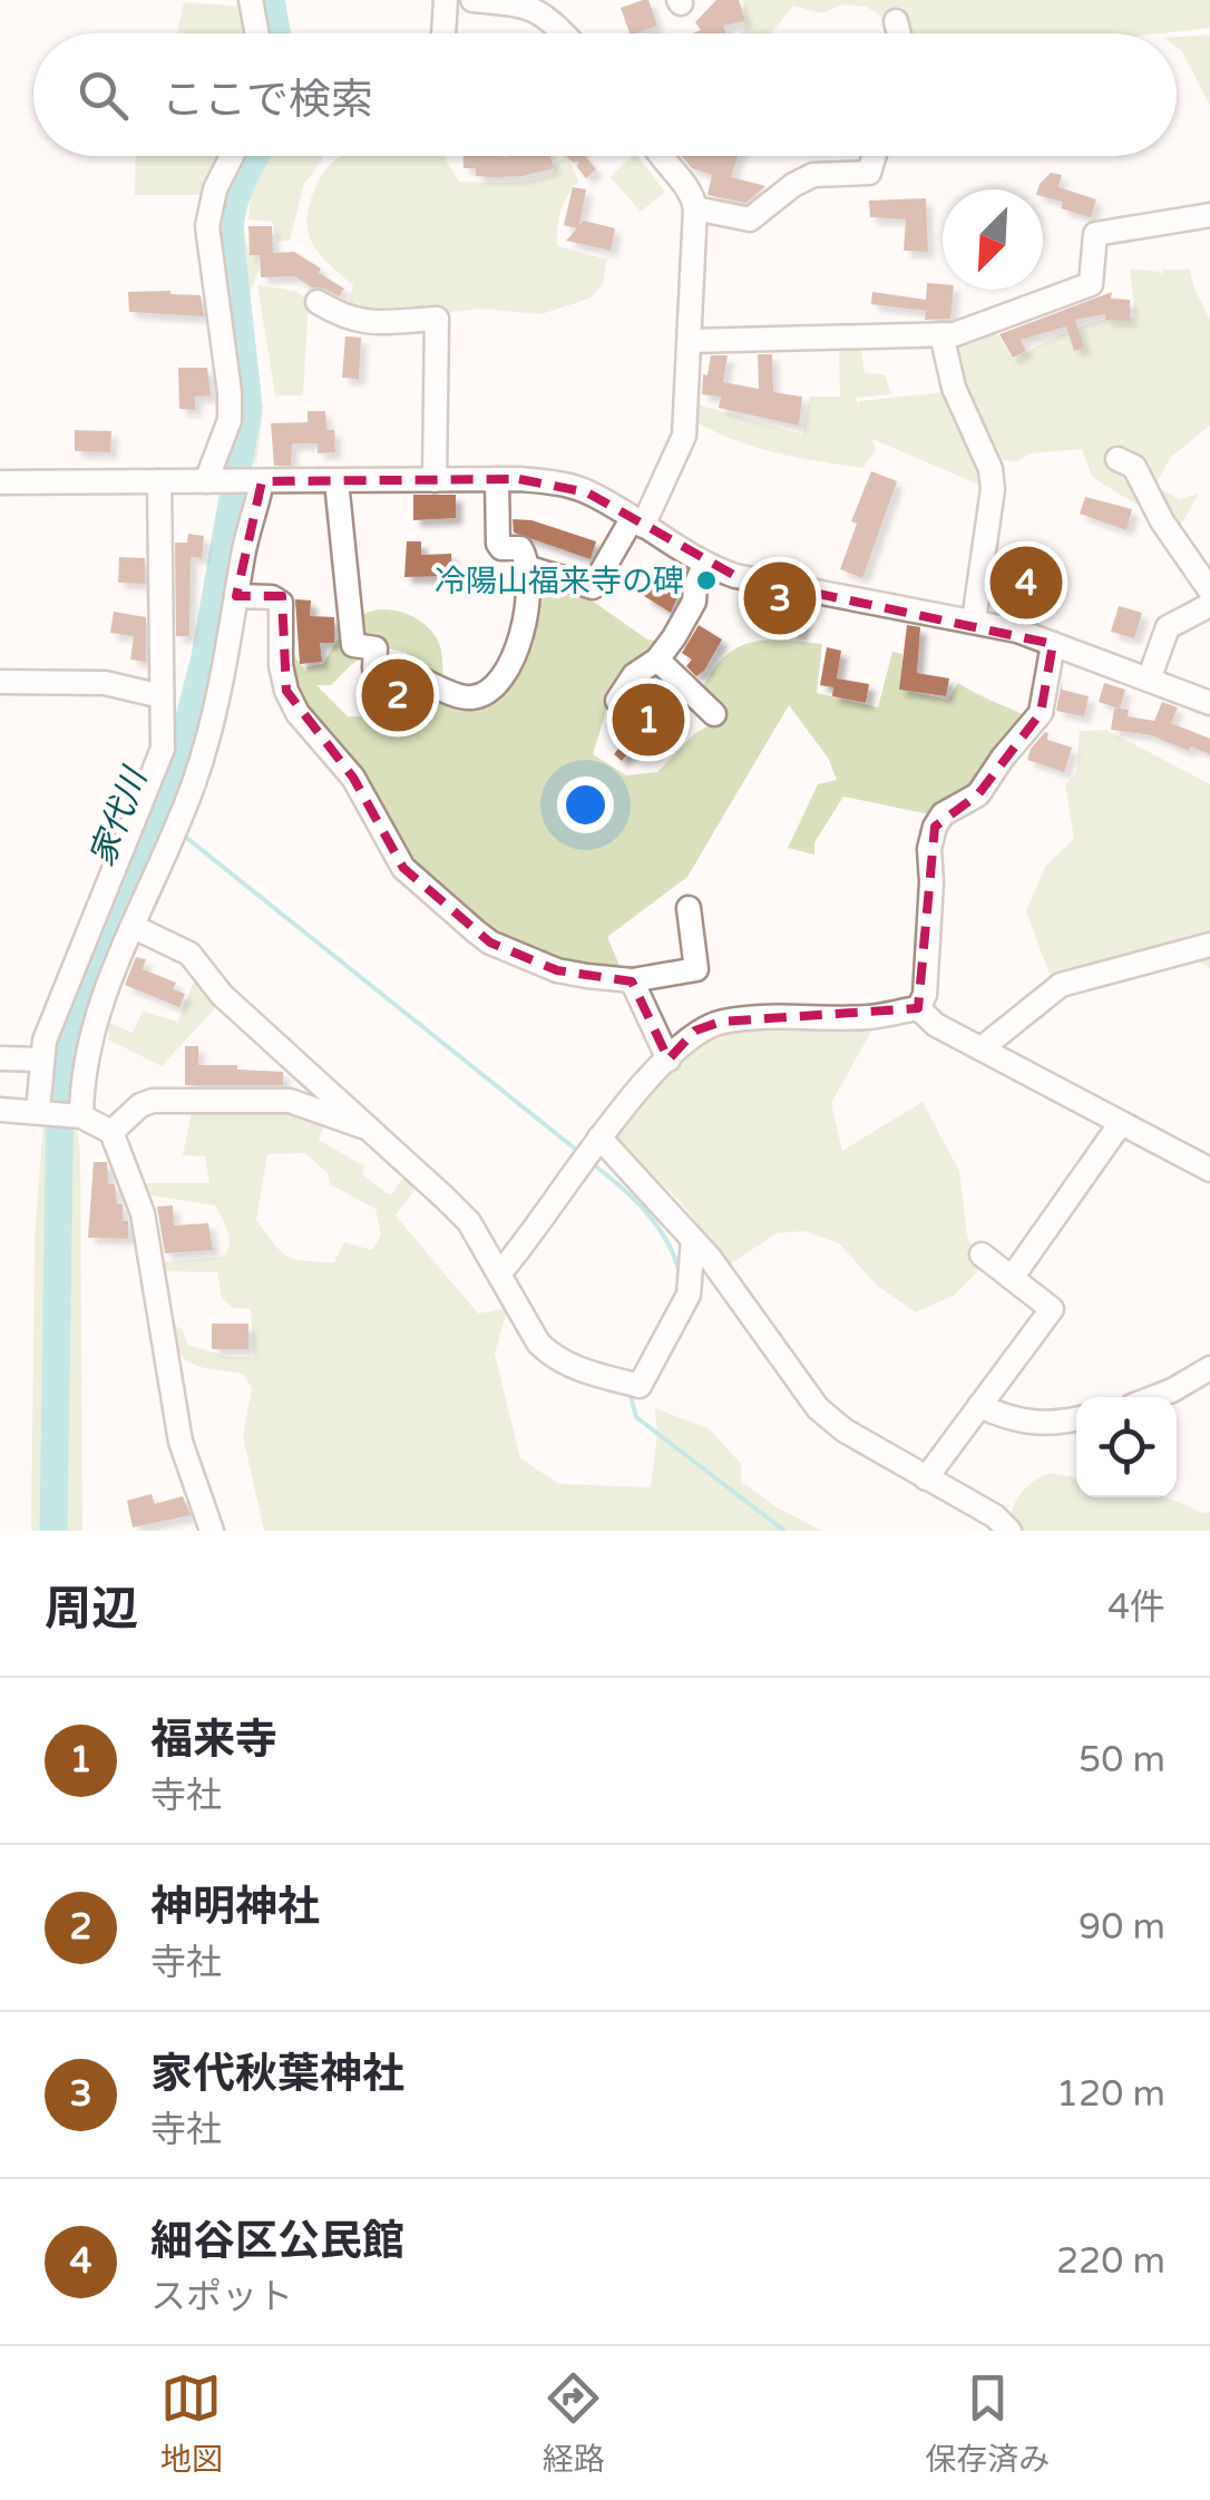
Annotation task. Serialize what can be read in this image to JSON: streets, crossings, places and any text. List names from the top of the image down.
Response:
{
  "water": ["家代川"],
  "places": ["冷陽山福来寺の碑"],
  "north": "bottom left",
  "page": {
    "search": "ここで検索",
    "pins": [
      "4",
      "3",
      "2",
      "1"
    ],
    "heading": ["周辺", "4件"],
    "list": [
      {
        "mark": "1",
        "name": "福来寺",
        "note": "寺社",
        "value": "50 m"
      },
      {
        "mark": "2",
        "name": "神明神社",
        "note": "寺社",
        "value": "90 m"
      },
      {
        "mark": "3",
        "name": "家代秋葉神社",
        "note": "寺社",
        "value": "120 m"
      },
      {
        "mark": "4",
        "name": "細谷区公民館",
        "note": "スポット",
        "value": "220 m"
      }
    ],
    "nav": ["地図", "経路", "保存済み"]
  }
}
